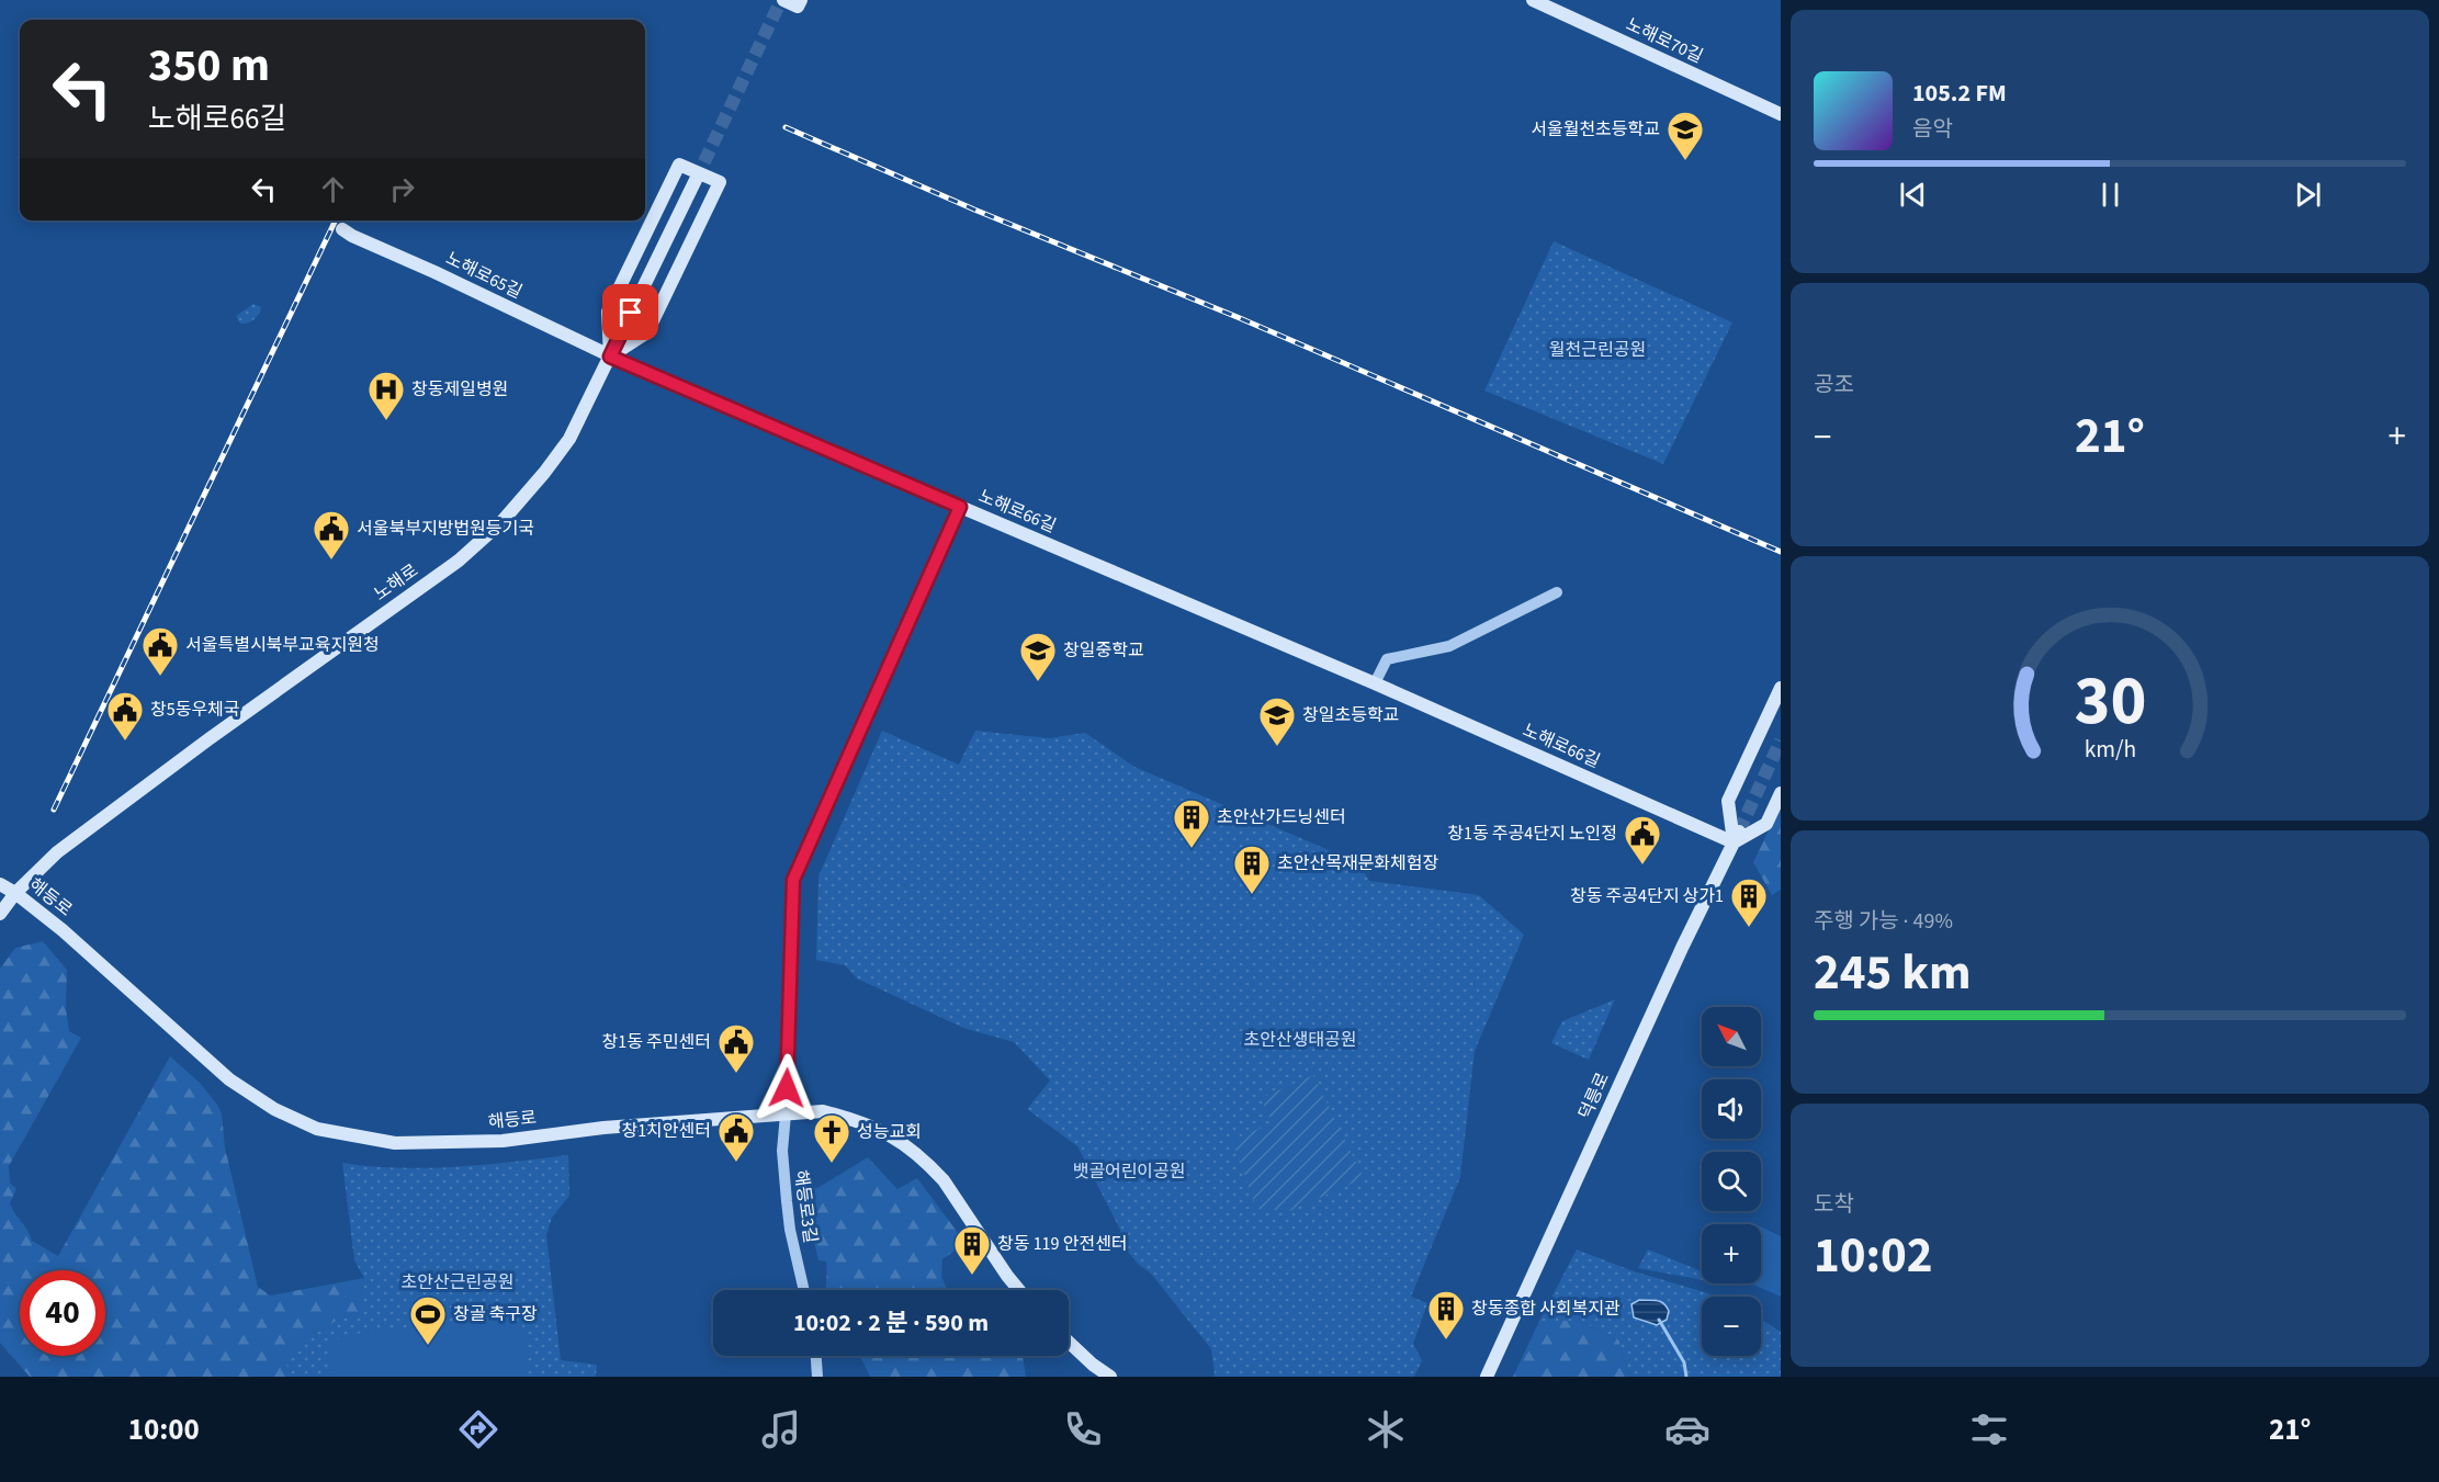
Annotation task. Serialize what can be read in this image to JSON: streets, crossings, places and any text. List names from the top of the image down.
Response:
{
  "streets": {
    "main road": [
      "노해로70길",
      "노해로65길",
      "노해로66길",
      "노해로",
      "해등로",
      "덕릉로"
    ],
    "street": ["해등로3길"]
  },
  "crossings": [
    ["노해로65길", "노해로66길"],
    ["노해로65길", "노해로"],
    ["노해로66길", "노해로"],
    ["노해로66길", "덕릉로"],
    ["노해로66길", "해등로3길"],
    ["노해로", "해등로"],
    ["해등로", "해등로3길"]
  ],
  "parks": [
    "월천근린공원",
    "초안산생태공원",
    "뱃골어린이공원",
    "초안산근린공원"
  ],
  "places": {
    "school or university": ["서울월천초등학교", "창일중학교", "창일초등학교"],
    "hospital": ["창동제일병원"],
    "public building": [
      "서울북부지방법원등기국",
      "서울특별시북부교육지원청",
      "창5동우체국",
      "창1동 주공4단지 노인정",
      "창1동 주민센터",
      "창1치안센터"
    ],
    "building": [
      "초안산가드닝센터",
      "초안산목재문화체험장",
      "창동 주공4단지 상가1",
      "창동 119 안전센터",
      "창동종합 사회복지관"
    ],
    "church": ["성능교회"],
    "sports": ["창골 축구장"]
  },
  "north": "top left",
  "page": {
    "turn": ["350 m", "노해로66길"],
    "song": ["105.2 FM", "음악"],
    "tile": [
      "공조",
      ["주행 가능 · 49%", "245 km"],
      ["도착", "10:02"]
    ],
    "heat": ["−", "21°", "+"],
    "map_buttons": ["+", "−"],
    "limit": "40",
    "trip": "10:02 · 2 분 · 590 m",
    "tabs": ["10:00", "21°"],
    "gauge": ["30", "km/h"]
  }
}
